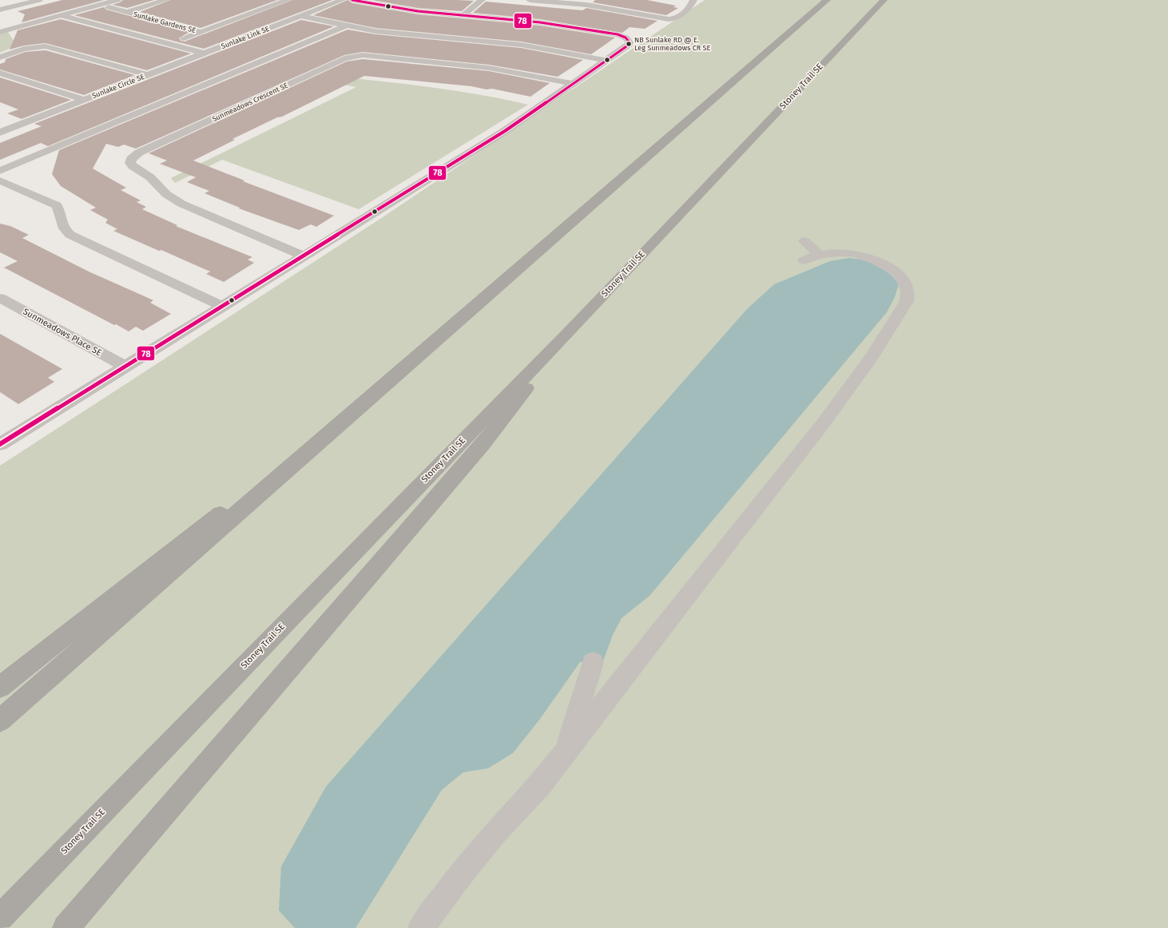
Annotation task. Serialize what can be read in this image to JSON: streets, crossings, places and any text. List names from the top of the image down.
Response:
{
  "streets": {
    "highway": ["Stoney Trail SE"],
    "street": [
      "Sunlake Gardens SE",
      "Sunlake Link SE",
      "Sunlake Circle SE",
      "Sunmeadows Crescent SE",
      "Sunmeadows Place SE"
    ]
  },
  "crossings": [
    ["Sunlake Link SE", "Sunlake Circle SE"]
  ],
  "places": ["NB Sunlake RD @ E. Leg Sunmeadows CR SE"],
  "lines": ["transit line 78"]
}
